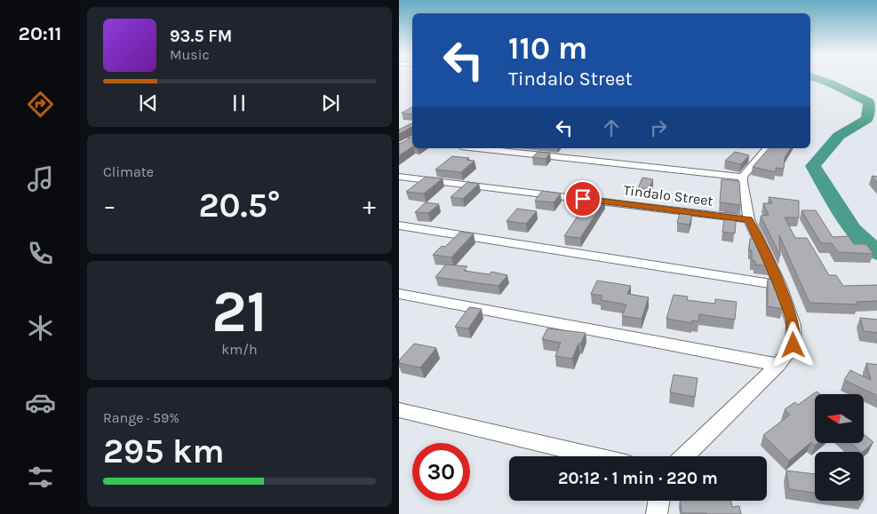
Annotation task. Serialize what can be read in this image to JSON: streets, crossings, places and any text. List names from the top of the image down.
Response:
{
  "streets": {
    "street": ["Tindalo Street"]
  },
  "north": "left",
  "page": {
    "tabs": "20:11",
    "turn": ["110 m", "Tindalo Street"],
    "song": ["93.5 FM", "Music"],
    "tile": [
      "Climate",
      ["21", "km/h"],
      ["Range · 59%", "295 km"]
    ],
    "heat": ["−", "20.5°", "+"],
    "limit": "30",
    "trip": "20:12 · 1 min · 220 m"
  }
}
